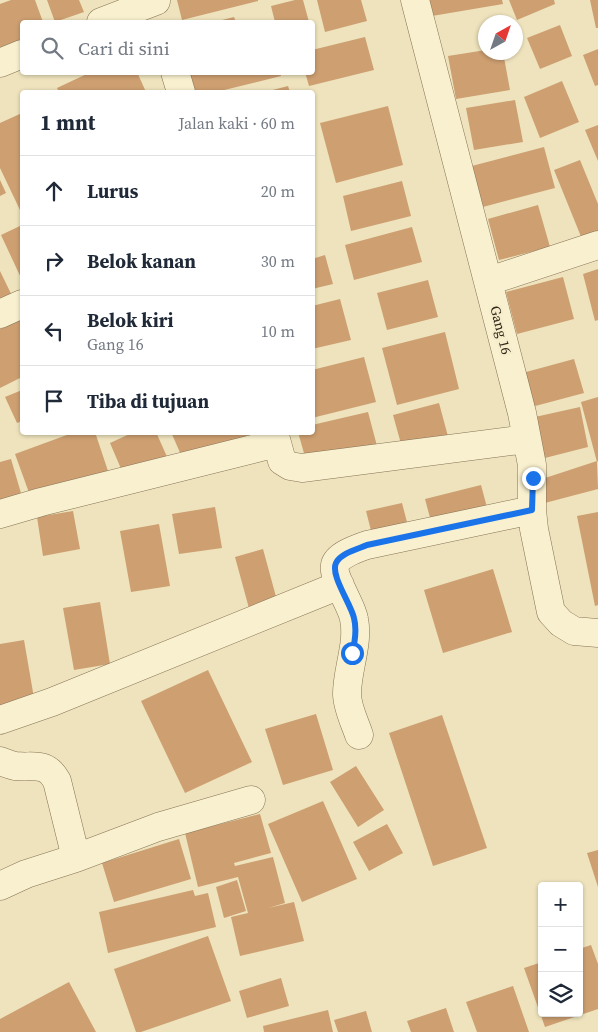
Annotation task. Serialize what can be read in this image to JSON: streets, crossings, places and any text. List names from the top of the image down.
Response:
{
  "streets": {
    "street": ["Gang 16"]
  },
  "north": "top right",
  "page": {
    "search": "Cari di sini",
    "heading": ["1 mnt", "Jalan kaki · 60 m"],
    "list": [
      ["Lurus", "20 m"],
      ["Belok kanan", "30 m"],
      ["Belok kiri", "Gang 16", "10 m"],
      "Tiba di tujuan"
    ],
    "map_buttons": ["+", "−"]
  }
}
